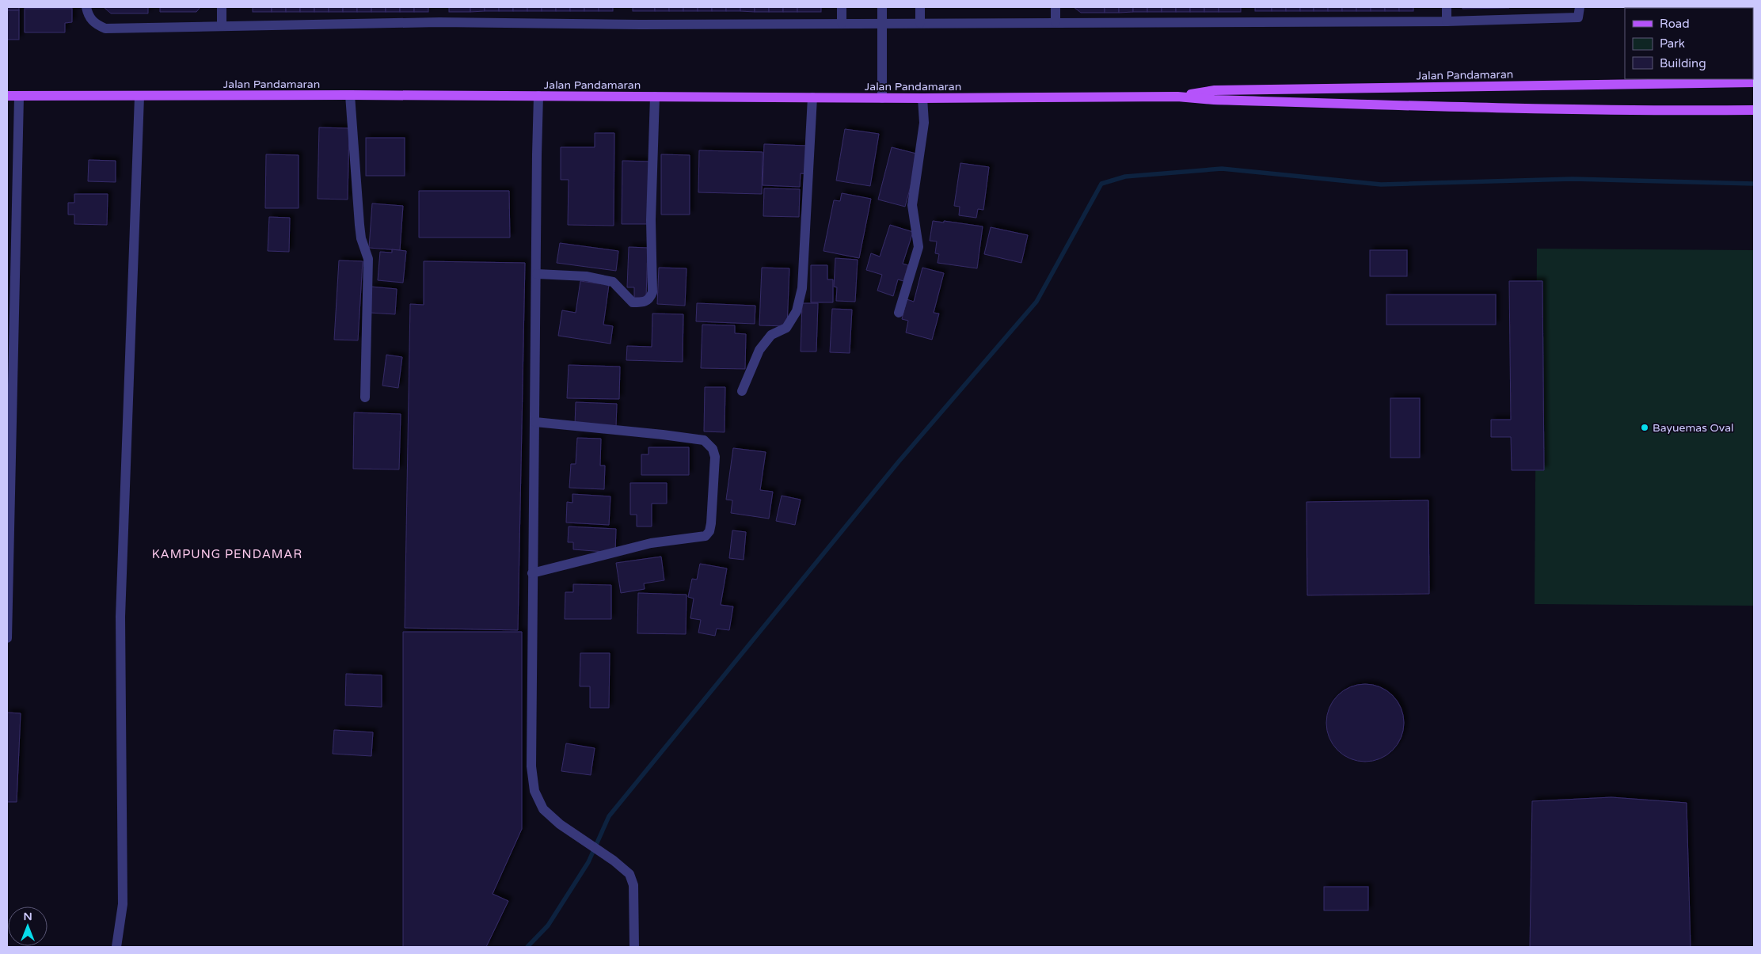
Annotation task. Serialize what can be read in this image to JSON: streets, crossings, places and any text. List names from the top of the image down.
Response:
{
  "streets": {
    "main road": ["Jalan Pandamaran"]
  },
  "districts": ["KAMPUNG PENDAMAR"],
  "places": ["Bayuemas Oval"],
  "legend": ["Road", "Park", "Building"],
  "north": "top"
}
